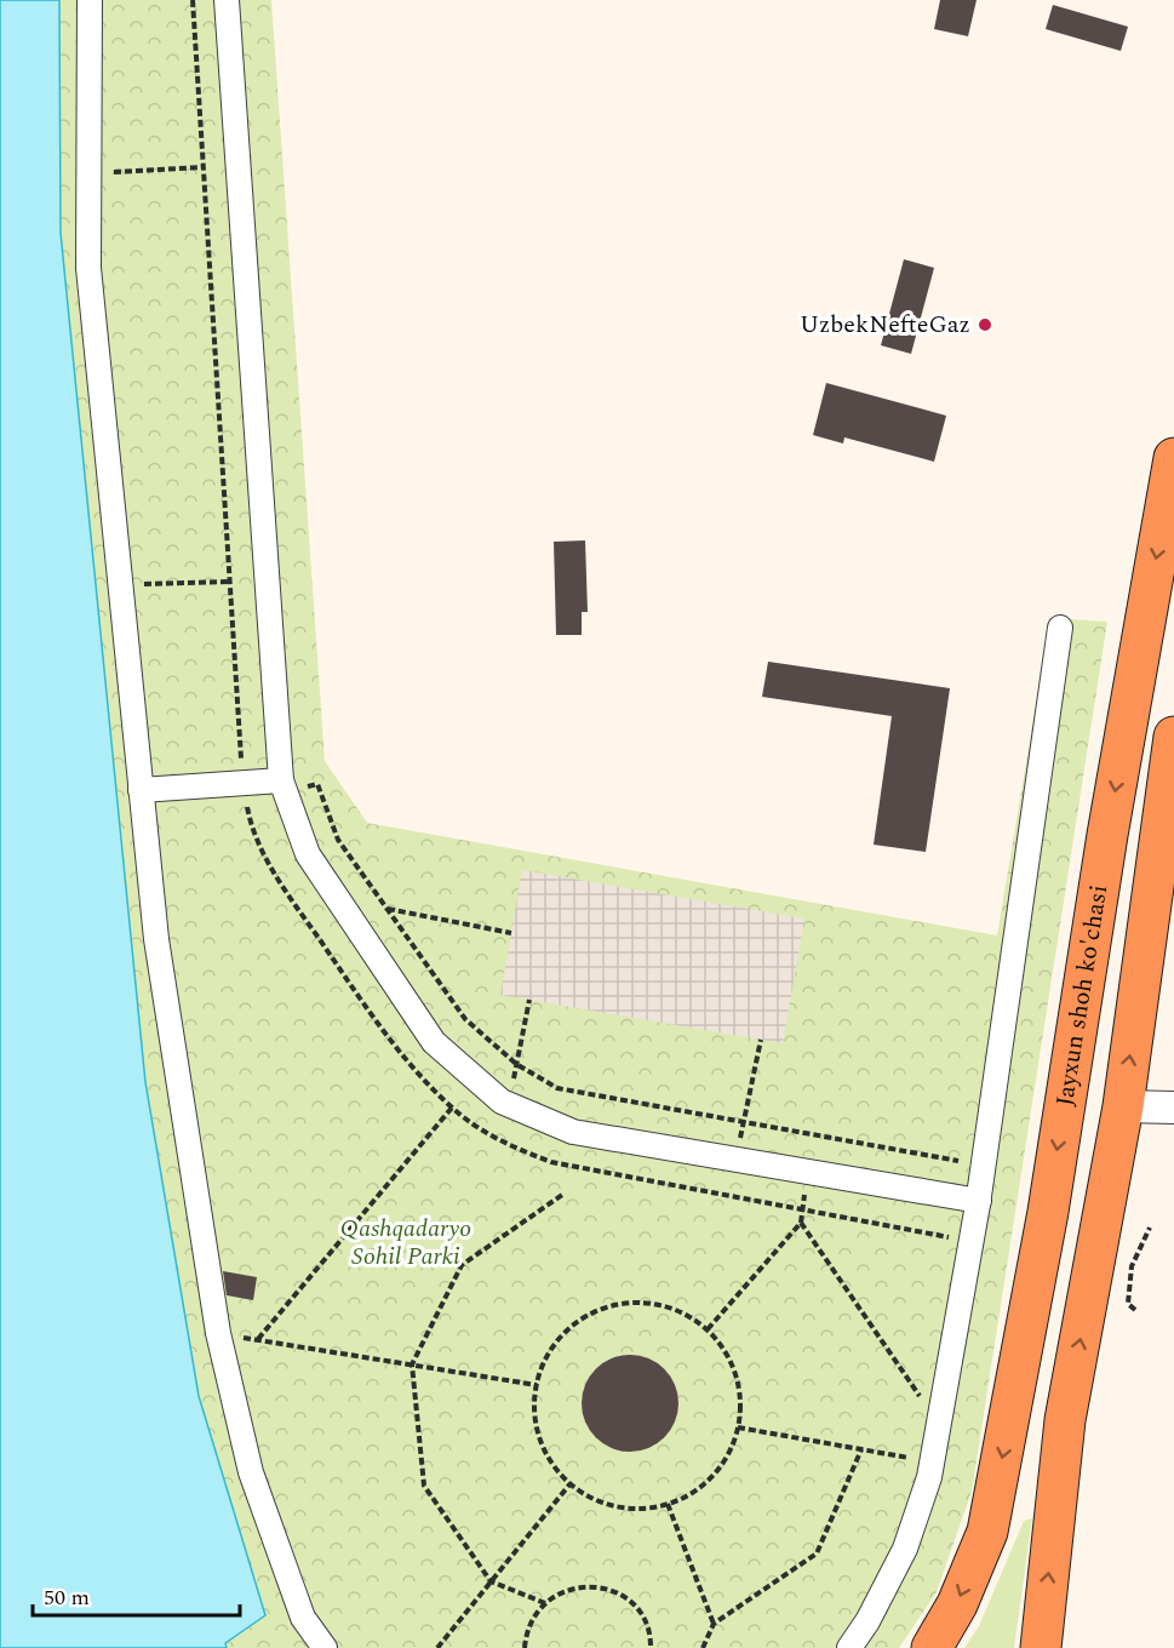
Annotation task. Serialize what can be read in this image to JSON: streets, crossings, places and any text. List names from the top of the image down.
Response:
{
  "streets": {
    "highway": ["Jayxun shoh ko'chasi"]
  },
  "parks": ["Qashqadaryo Sohil Parki"],
  "places": ["UzbekNefteGaz"],
  "scale_bar": "50 m"
}
